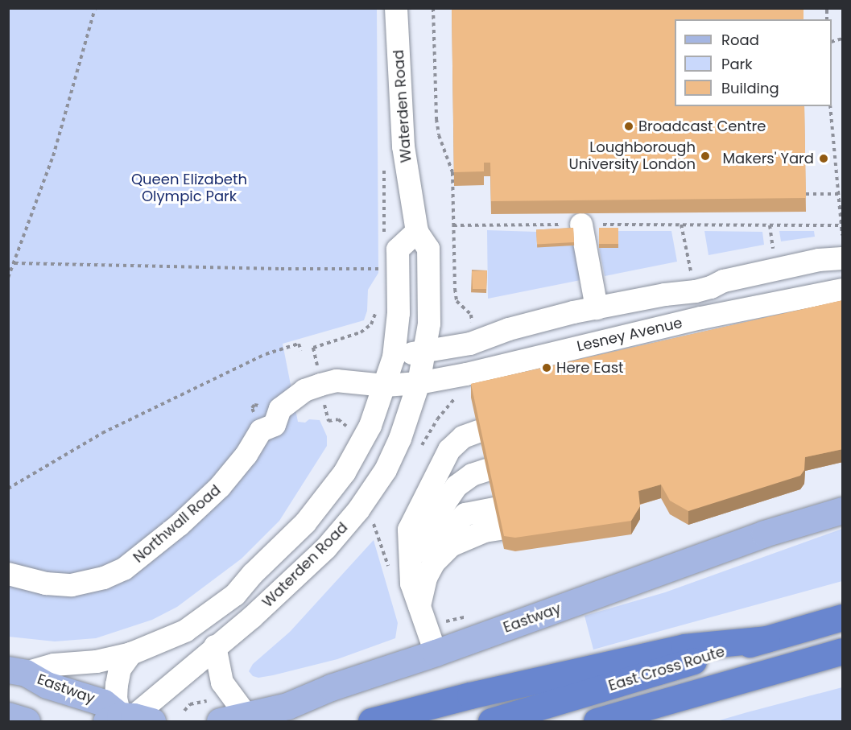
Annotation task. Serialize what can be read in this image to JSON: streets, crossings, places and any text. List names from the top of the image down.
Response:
{
  "streets": {
    "highway": ["East Cross Route"],
    "main road": ["Eastway"],
    "street": ["Waterden Road", "Lesney Avenue", "Northwall Road"]
  },
  "crossings": [
    ["Waterden Road", "Lesney Avenue"],
    ["Waterden Road", "Northwall Road"],
    ["Waterden Road", "Eastway"],
    ["Lesney Avenue", "Northwall Road"]
  ],
  "parks": ["Queen Elizabeth Olympic Park"],
  "places": [
    "Broadcast Centre",
    "Loughborough University London",
    "Makers' Yard",
    "Here East"
  ],
  "legend": ["Road", "Park", "Building"]
}
